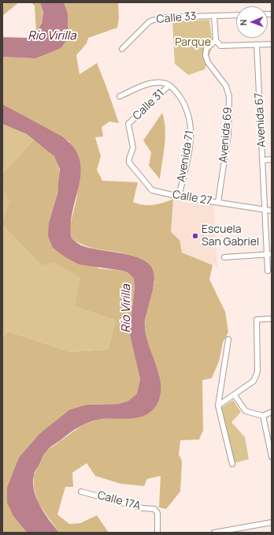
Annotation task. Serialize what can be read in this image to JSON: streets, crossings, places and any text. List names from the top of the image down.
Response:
{
  "streets": {
    "street": [
      "Calle 33",
      "Calle 31",
      "Avenida 67",
      "Avenida 69",
      "Avenida 71",
      "Calle 27",
      "Calle 17A"
    ]
  },
  "crossings": [
    ["Calle 31", "Avenida 71"],
    ["Calle 31", "Calle 27"],
    ["Avenida 67", "Calle 27"],
    ["Avenida 69", "Calle 27"],
    ["Avenida 71", "Calle 27"]
  ],
  "water": ["Río Virilla"],
  "parks": ["Parque"],
  "places": ["Escuela San Gabriel"],
  "north": "left"
}
